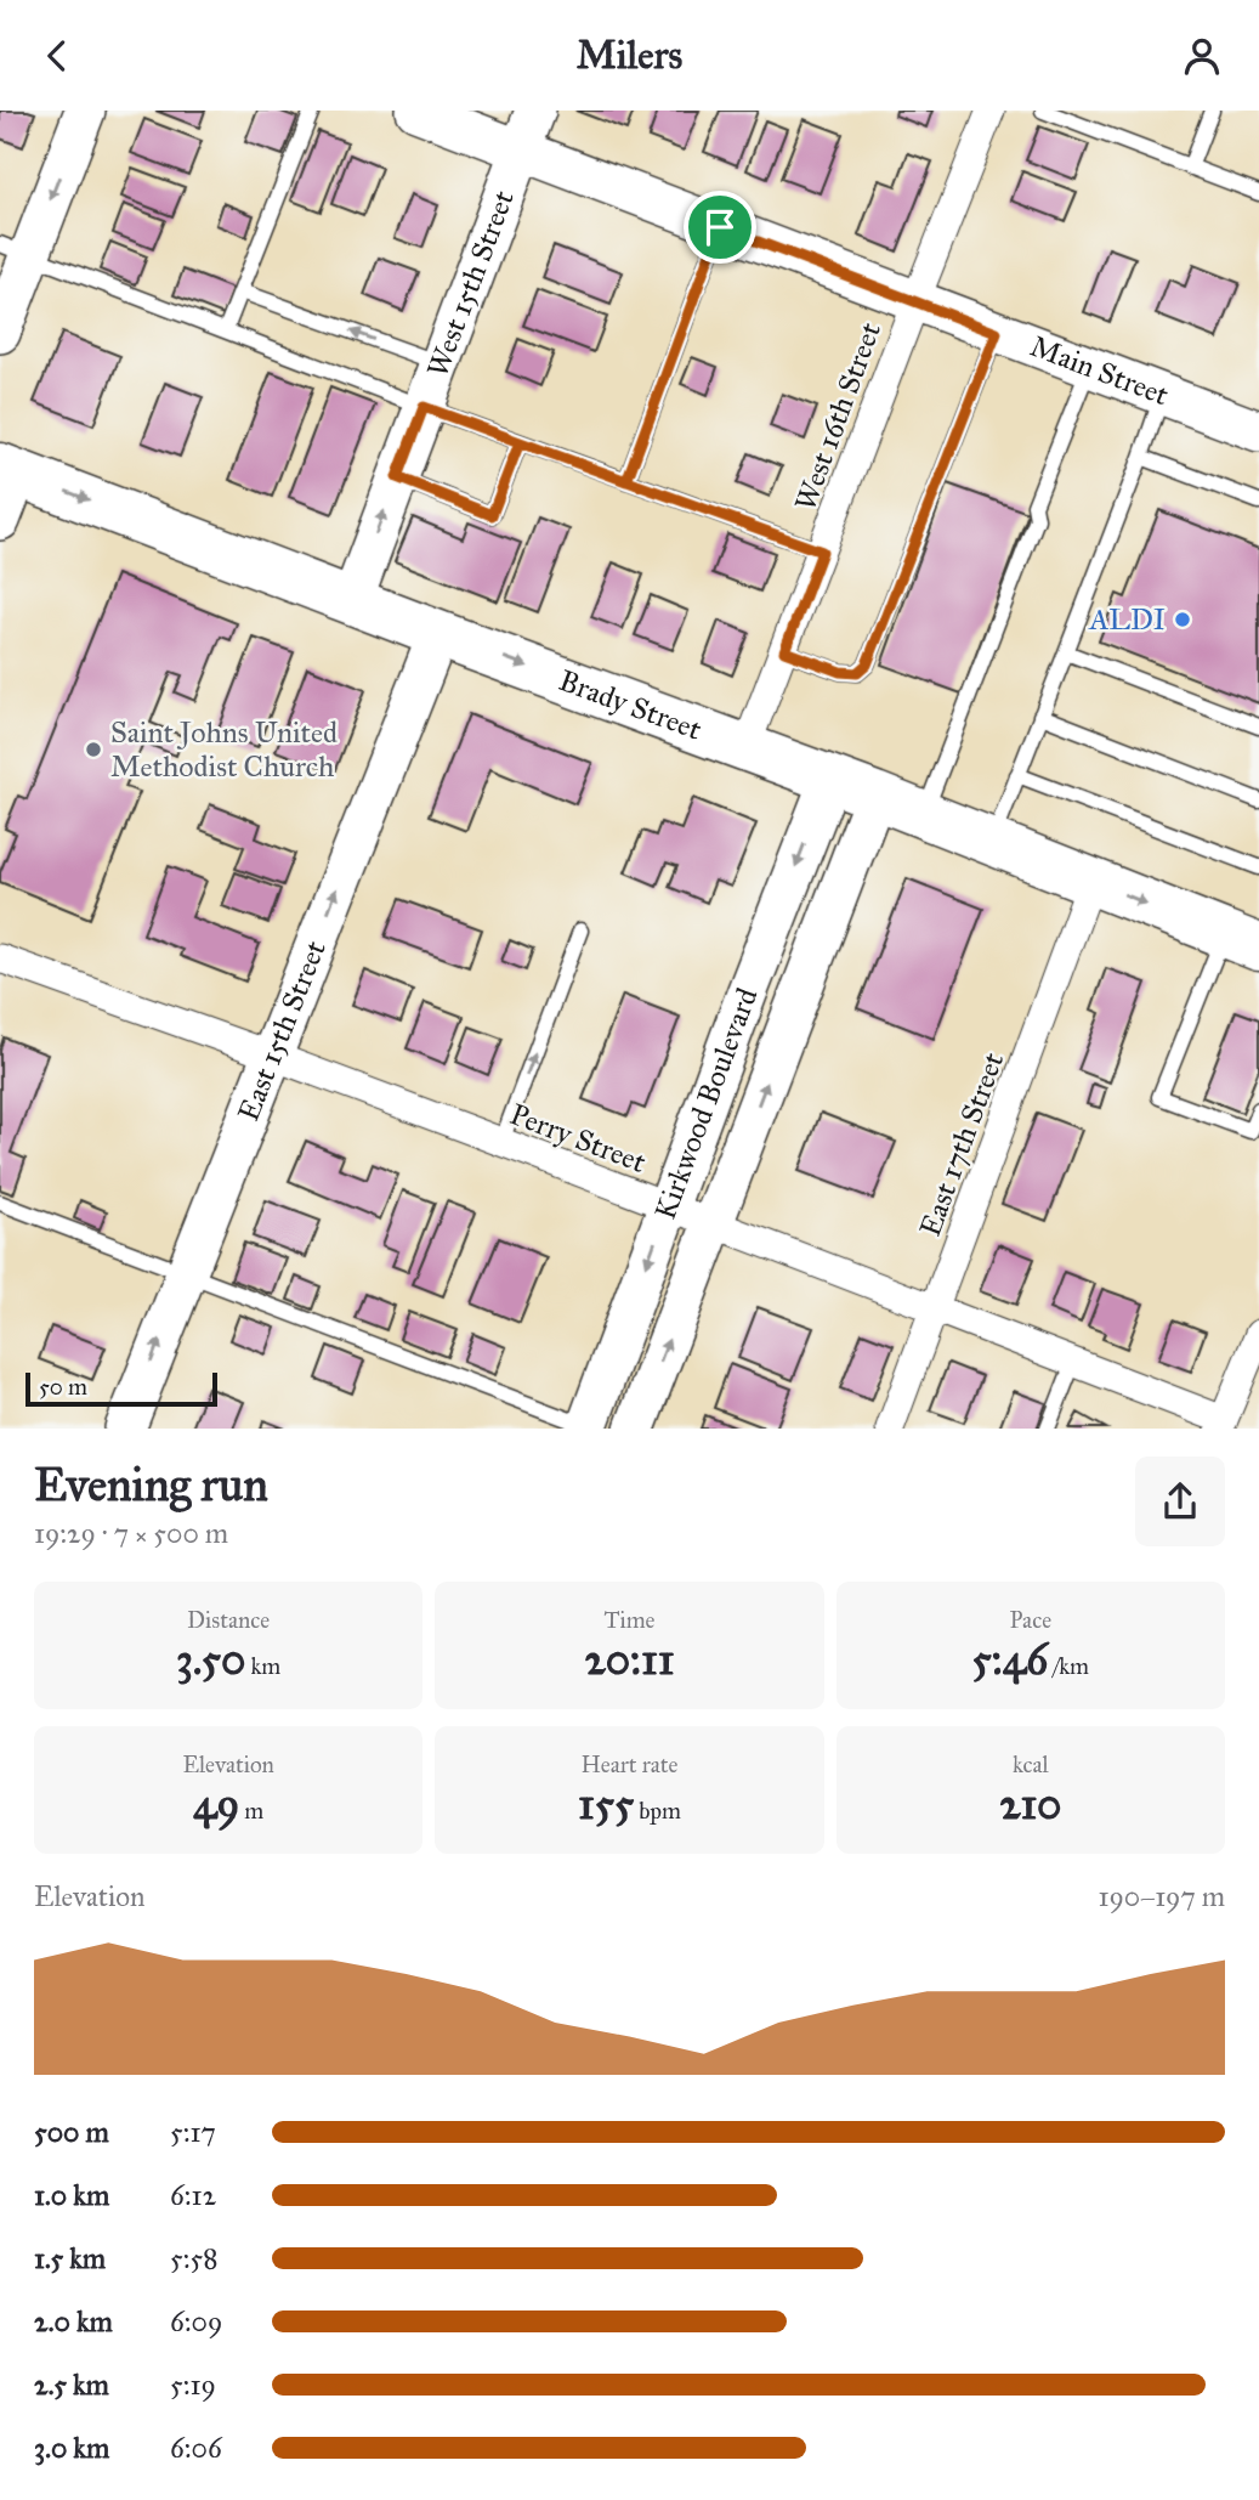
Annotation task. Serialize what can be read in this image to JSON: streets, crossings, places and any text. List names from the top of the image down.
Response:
{
  "streets": {
    "highway": ["Brady Street"],
    "street": [
      "West 15th Street",
      "Main Street",
      "West 16th Street",
      "East 15th Street",
      "Kirkwood Boulevard",
      "Perry Street",
      "East 17th Street"
    ]
  },
  "crossings": [
    ["West 15th Street", "Main Street"],
    ["West 15th Street", "Brady Street"],
    ["Main Street", "West 16th Street"],
    ["West 16th Street", "Brady Street"],
    ["Brady Street", "East 15th Street"],
    ["Brady Street", "Kirkwood Boulevard"],
    ["Brady Street", "East 17th Street"],
    ["East 15th Street", "Perry Street"],
    ["Kirkwood Boulevard", "Perry Street"],
    ["Perry Street", "East 17th Street"]
  ],
  "one_way": ["Brady Street", "East 15th Street"],
  "places": ["ALDI", "Saint Johns United Methodist Church"],
  "scale_bar": "50 m",
  "page": {
    "header": "Milers",
    "scale": "50 m",
    "heading": ["Evening run", "19:29 · 7 × 500 m"],
    "stats": [
      ["Distance", "3.50 km"],
      ["Time", "20:11"],
      ["Pace", "5:46 /km"],
      ["Elevation", "49 m"],
      ["Heart rate", "155 bpm"],
      ["kcal", "210"]
    ],
    "chart": ["Elevation", "190–197 m"],
    "list": [
      {
        "name": "500 m",
        "note": "5:17"
      },
      {
        "name": "1.0 km",
        "note": "6:12"
      },
      {
        "name": "1.5 km",
        "note": "5:58"
      },
      {
        "name": "2.0 km",
        "note": "6:09"
      },
      {
        "name": "2.5 km",
        "note": "5:19"
      },
      {
        "name": "3.0 km",
        "note": "6:06"
      }
    ]
  }
}
